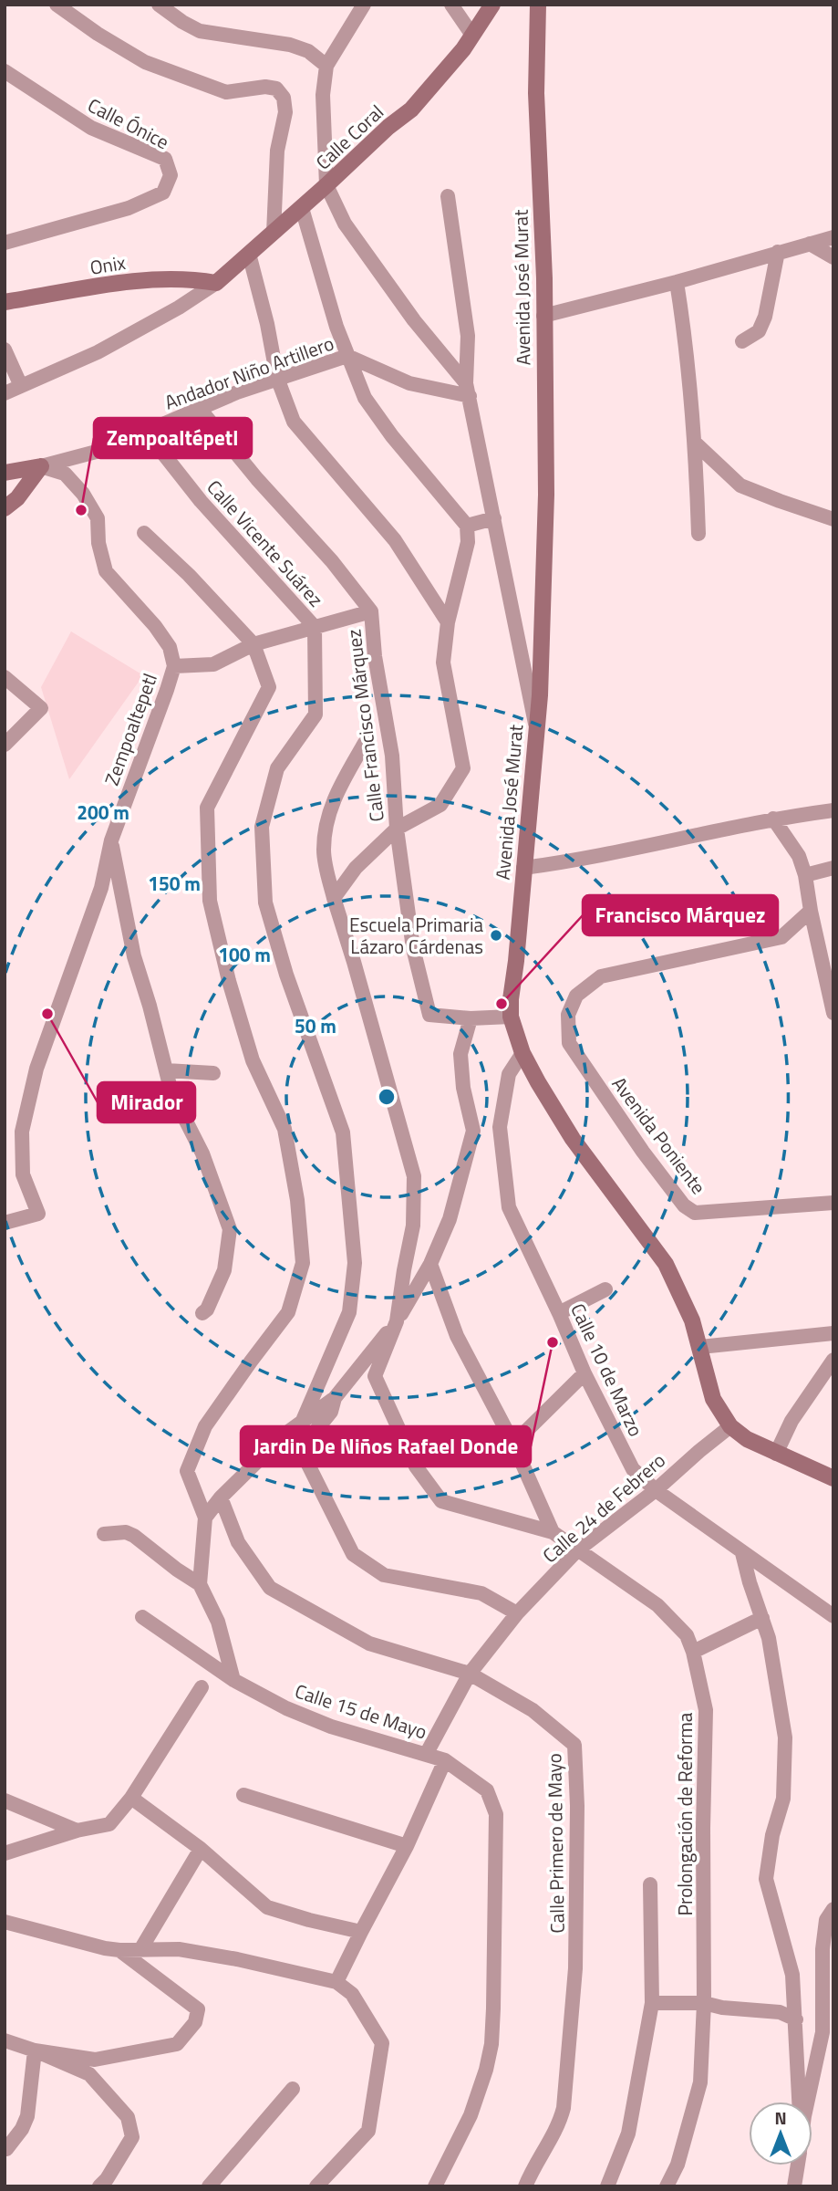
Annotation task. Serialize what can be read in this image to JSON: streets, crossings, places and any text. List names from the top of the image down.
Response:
{
  "streets": {
    "street": [
      "Calle Ónice",
      "Calle Coral",
      "Onix",
      "Avenida José Murat",
      "Andador Niño Artillero",
      "Calle Vicente Suárez",
      "Calle Francisco Márquez",
      "Zempoaltepetl",
      "Avenida Poniente",
      "Calle 10 de Marzo",
      "Calle 24 de Febrero",
      "Calle 15 de Mayo",
      "Prolongación de Reforma",
      "Calle Primero de Mayo"
    ]
  },
  "crossings": [
    ["Calle Coral", "Onix"],
    ["Avenida José Murat", "Calle Francisco Márquez"],
    ["Avenida José Murat", "Calle 10 de Marzo"],
    ["Avenida José Murat", "Calle 24 de Febrero"],
    ["Andador Niño Artillero", "Calle Vicente Suárez"],
    ["Andador Niño Artillero", "Calle Francisco Márquez"],
    ["Andador Niño Artillero", "Zempoaltepetl"],
    ["Calle 10 de Marzo", "Calle 24 de Febrero"],
    ["Calle 24 de Febrero", "Calle 15 de Mayo"],
    ["Calle 24 de Febrero", "Prolongación de Reforma"],
    ["Calle 24 de Febrero", "Calle Primero de Mayo"]
  ],
  "places": [
    "Zempoaltépetl",
    "Escuela Primaria Lázaro Cárdenas",
    "Francisco Márquez",
    "Mirador",
    "Jardin De Niños Rafael Donde"
  ],
  "north": "top",
  "rings": [
    "200 m",
    "150 m",
    "100 m",
    "50 m"
  ]
}
